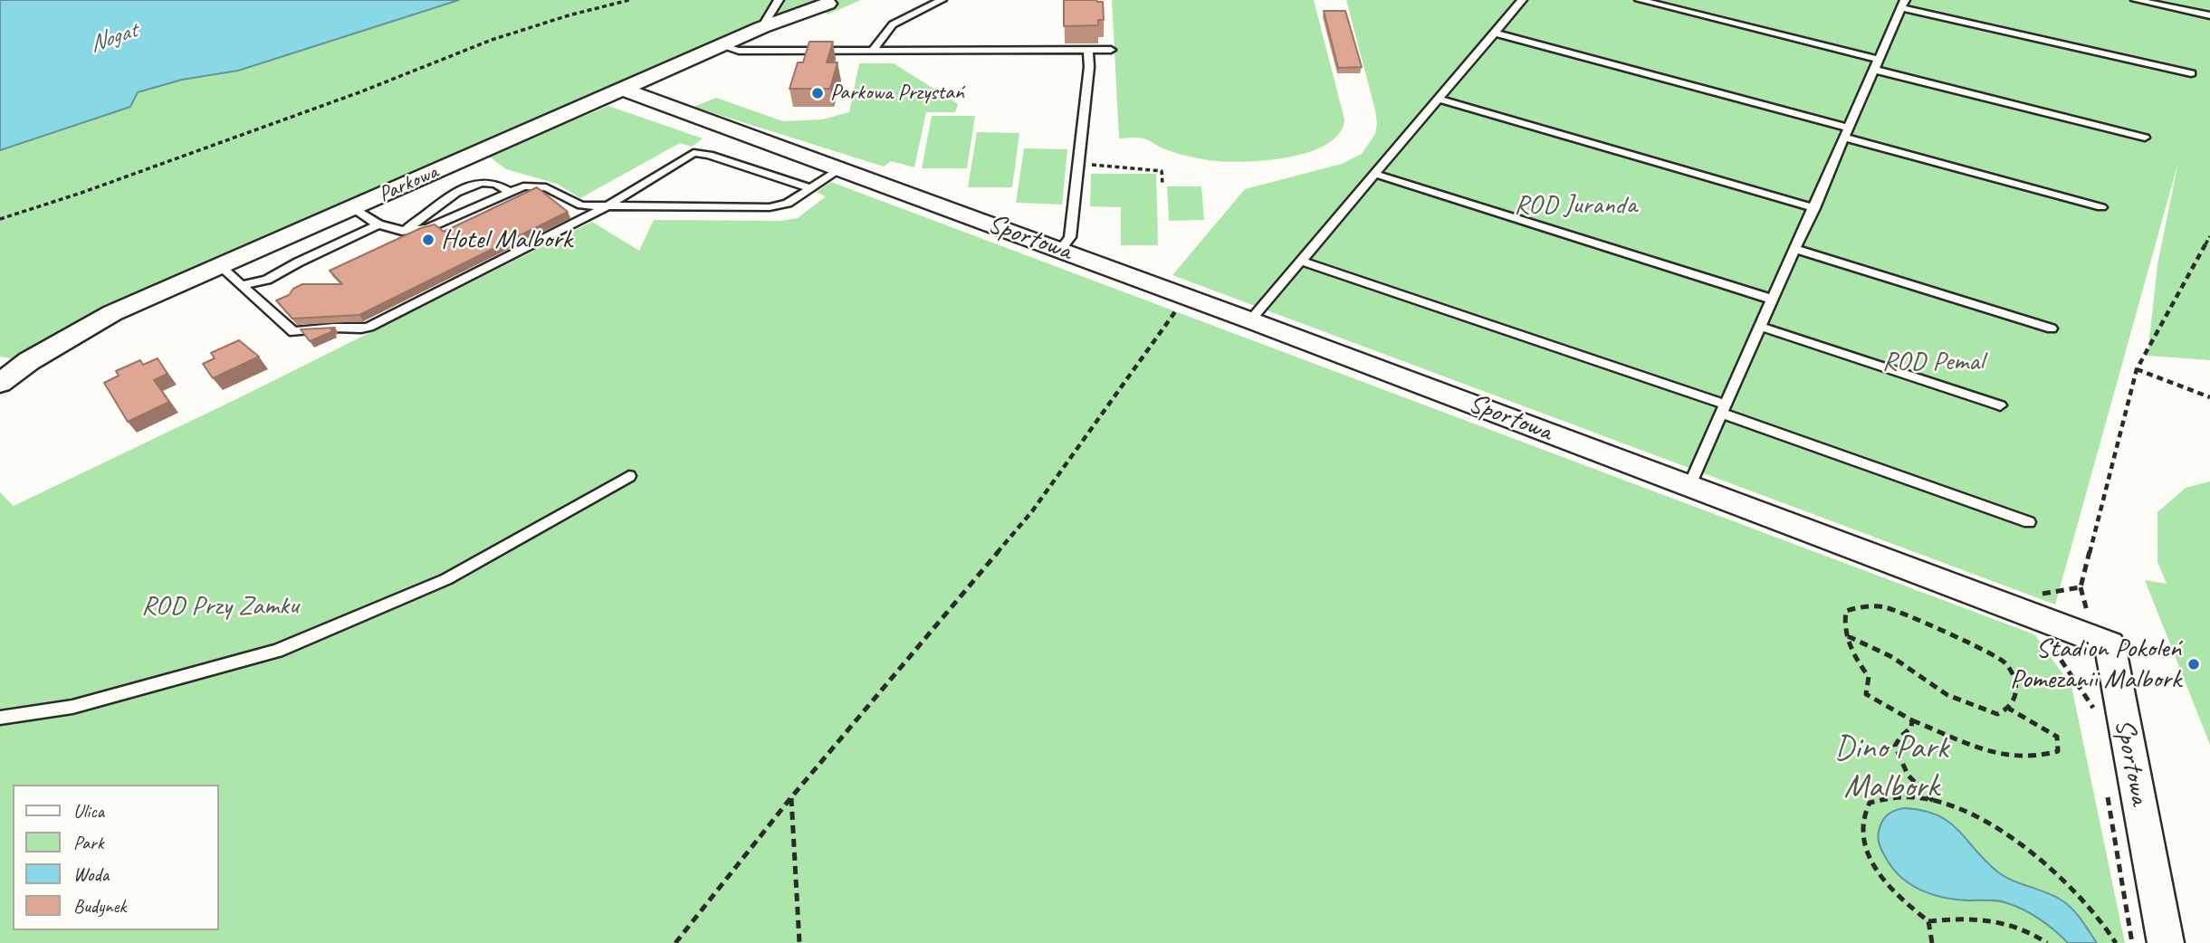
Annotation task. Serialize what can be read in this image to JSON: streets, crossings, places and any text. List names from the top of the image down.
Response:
{
  "streets": {
    "street": ["Parkowa", "Sportowa"]
  },
  "crossings": [
    ["Parkowa", "Sportowa"]
  ],
  "water": ["Nogat"],
  "parks": [
    "ROD Juranda",
    "ROD Pemal",
    "ROD Przy Zamku",
    "Dino Park Malbork"
  ],
  "places": ["Parkowa Przystań", "Hotel Malbork", "Stadion Pokoleń Pomezanii Malbork"],
  "legend": [
    "Ulica",
    "Park",
    "Woda",
    "Budynek"
  ]
}
